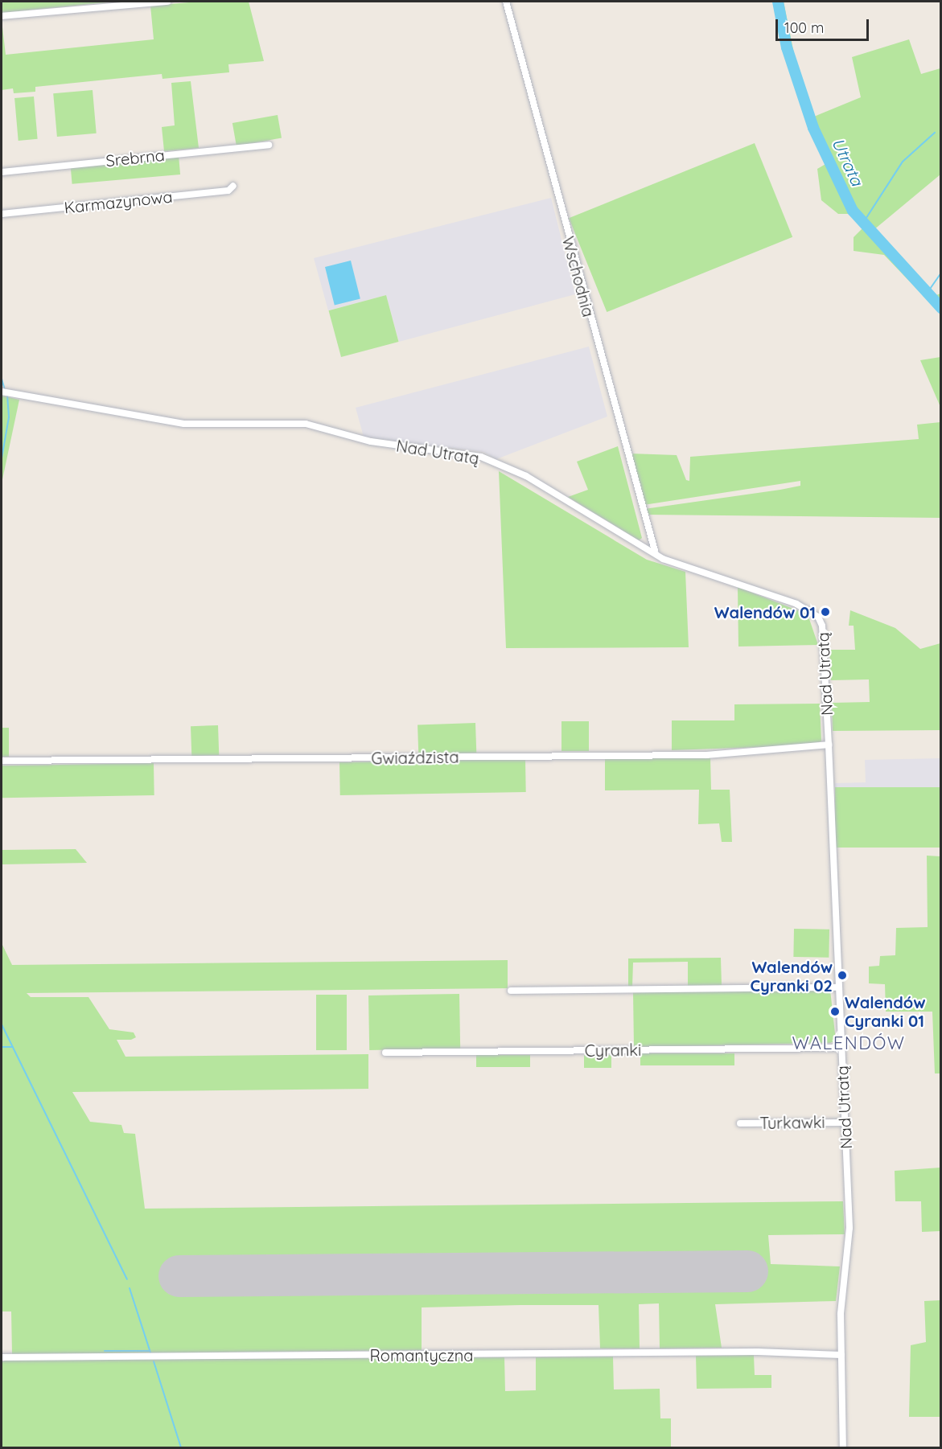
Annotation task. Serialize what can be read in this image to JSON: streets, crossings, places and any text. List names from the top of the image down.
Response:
{
  "streets": {
    "street": [
      "Srebrna",
      "Karmazynowa",
      "Wschodnia",
      "Nad Utratą",
      "Gwiaździsta",
      "Cyranki",
      "Turkawki",
      "Romantyczna"
    ]
  },
  "crossings": [
    ["Wschodnia", "Nad Utratą"],
    ["Nad Utratą", "Gwiaździsta"],
    ["Nad Utratą", "Cyranki"],
    ["Nad Utratą", "Turkawki"],
    ["Nad Utratą", "Romantyczna"]
  ],
  "districts": ["WALENDÓW"],
  "water": ["Utrata"],
  "places": ["Walendów 01", "Walendów Cyranki 02", "Walendów Cyranki 01"],
  "scale_bar": "100 m"
}
